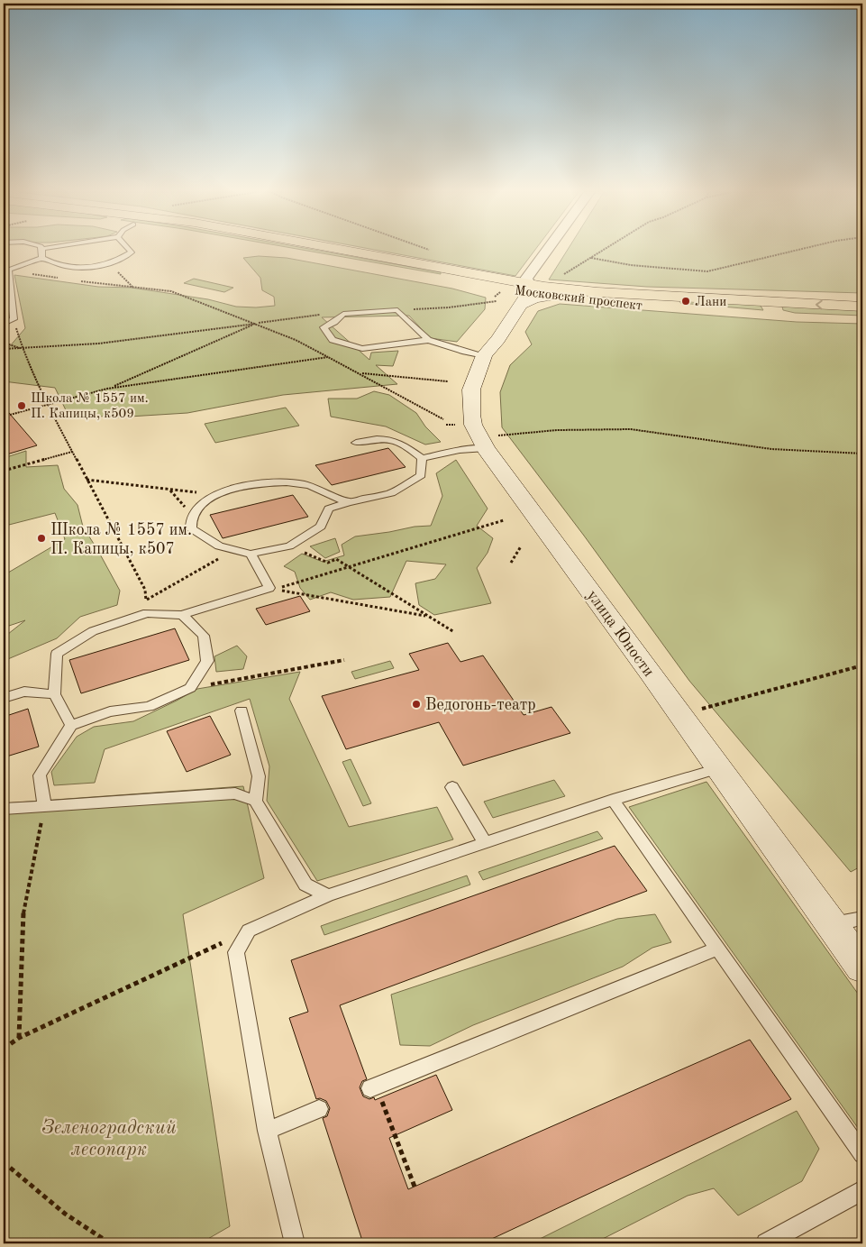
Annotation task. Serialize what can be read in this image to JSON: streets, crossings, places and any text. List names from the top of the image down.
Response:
{
  "streets": {
    "main road": ["Московский проспект"],
    "street": ["улица Юности"]
  },
  "crossings": [
    ["Московский проспект", "улица Юности"]
  ],
  "parks": ["Зеленоградский лесопарк"],
  "places": [
    "Лани",
    "Школа № 1557 им. П. Капицы, к509",
    "Школа № 1557 им. П. Капицы, к507",
    "Ведогонь-театр"
  ]
}
